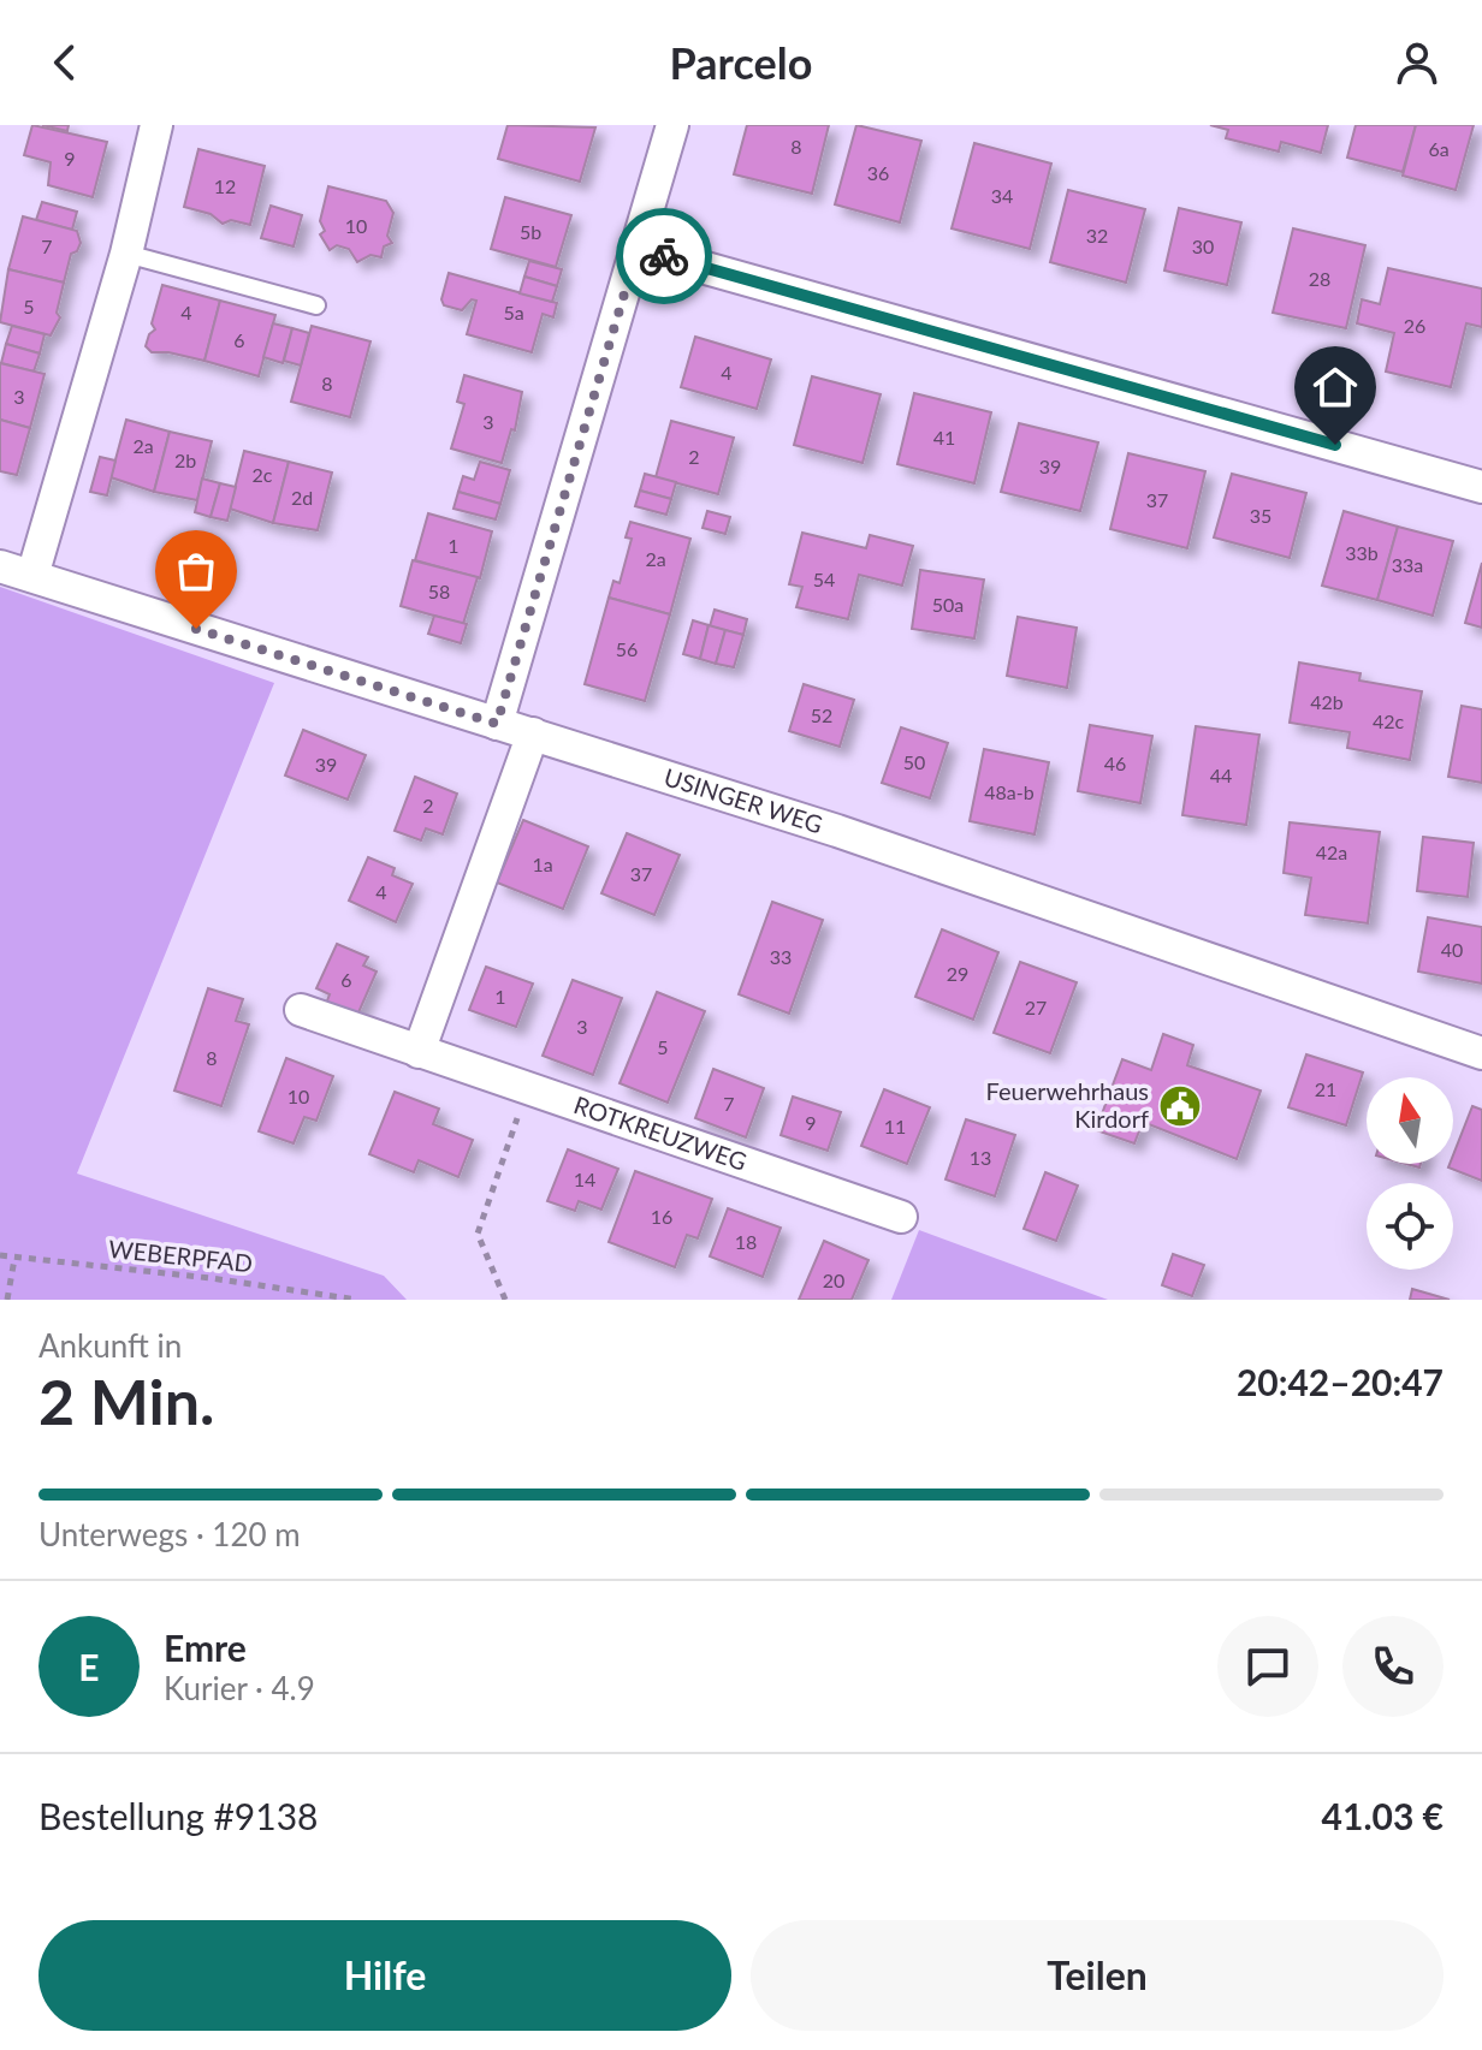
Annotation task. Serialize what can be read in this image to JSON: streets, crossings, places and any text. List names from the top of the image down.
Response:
{
  "streets": {
    "street": ["USINGER WEG", "ROTKREUZWEG"],
    "path": ["WEBERPFAD"]
  },
  "places": {
    "public building": ["Feuerwehrhaus Kirdorf"]
  },
  "house_numbers": [
    "8",
    "6a",
    "9",
    "36",
    "12",
    "34",
    "10",
    "5b",
    "32",
    "7",
    "30",
    "28",
    "5",
    "4",
    "5a",
    "26",
    "6",
    "4",
    "8",
    "3",
    "3",
    "41",
    "2a",
    "2",
    "2b",
    "39",
    "2c",
    "2d",
    "37",
    "35",
    "1",
    "33b",
    "2a",
    "33a",
    "54",
    "58",
    "50a",
    "56",
    "42b",
    "52",
    "42c",
    "50",
    "46",
    "39",
    "44",
    "48a-b",
    "2",
    "42a",
    "1a",
    "37",
    "4",
    "40",
    "33",
    "29",
    "6",
    "1",
    "27",
    "3",
    "5",
    "8",
    "21",
    "10",
    "7",
    "9",
    "11",
    "13",
    "14",
    "16",
    "18",
    "20"
  ],
  "north": "top",
  "page": {
    "header": "Parcelo",
    "heading": ["2 Min.", "Ankunft in", "20:42–20:47"],
    "panel": [
      "Emre",
      "Kurier · 4.9",
      "Bestellung #9138",
      "41.03 €"
    ],
    "bar": "Unterwegs · 120 m",
    "round": "E",
    "buttons": ["Hilfe", "Teilen"]
  }
}
